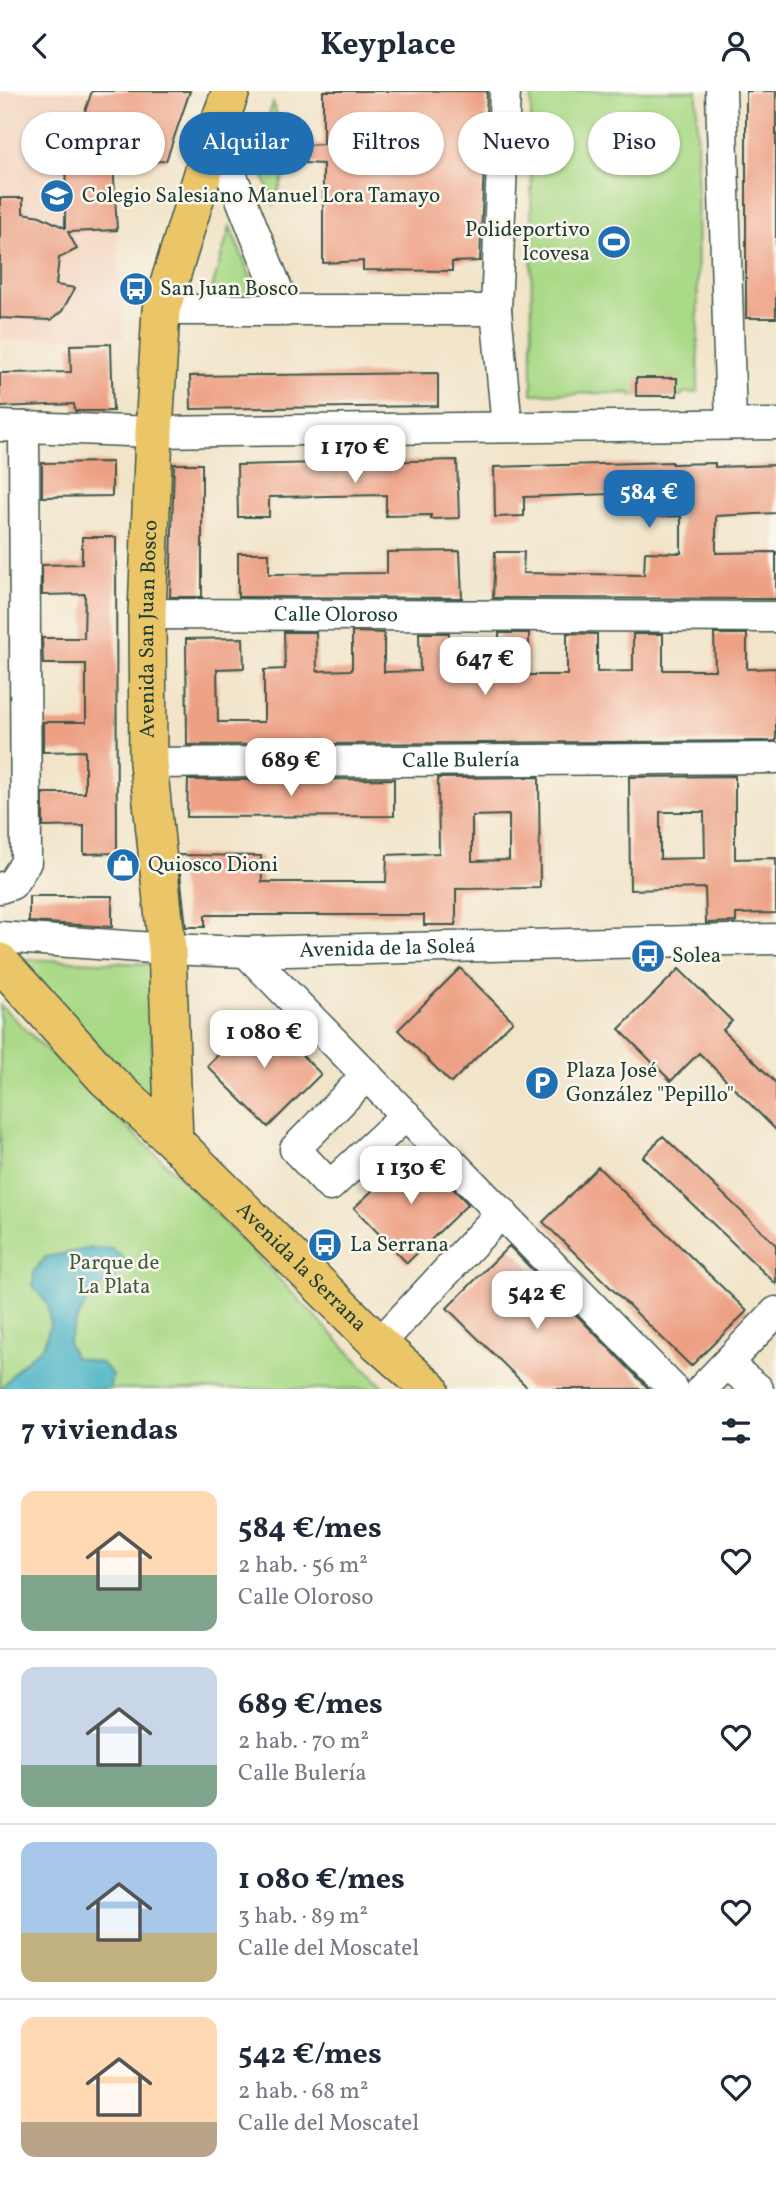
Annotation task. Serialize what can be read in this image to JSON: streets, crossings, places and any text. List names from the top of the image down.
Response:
{
  "streets": {
    "main road": ["Avenida San Juan Bosco", "Avenida la Serrana"],
    "street": ["Calle Oloroso", "Calle Bulería", "Avenida de la Soleá"]
  },
  "crossings": [
    ["Calle Oloroso", "Avenida San Juan Bosco"],
    ["Avenida San Juan Bosco", "Calle Bulería"],
    ["Avenida San Juan Bosco", "Avenida de la Soleá"]
  ],
  "parks": ["Parque de La Plata"],
  "places": {
    "school or university": ["Colegio Salesiano Manuel Lora Tamayo"],
    "sports": ["Polideportivo Icovesa"],
    "bus stop": ["San Juan Bosco", "Solea", "La Serrana"],
    "shop": ["Quiosco Dioni"],
    "parking": ["Plaza José González \"Pepillo\""]
  },
  "page": {
    "header": "Keyplace",
    "chip": [
      "Comprar",
      "Alquilar",
      "Filtros",
      "Nuevo",
      "Piso"
    ],
    "price": [
      "1 170 €",
      "584 €",
      "647 €",
      "689 €",
      "1 080 €",
      "1 130 €",
      "542 €"
    ],
    "heading": "7 viviendas",
    "list": [
      {
        "name": "584 €/mes",
        "note": "2 hab. · 56 m² · Calle Oloroso"
      },
      {
        "name": "689 €/mes",
        "note": "2 hab. · 70 m² · Calle Bulería"
      },
      {
        "name": "1 080 €/mes",
        "note": "3 hab. · 89 m² · Calle del Moscatel"
      },
      {
        "name": "542 €/mes",
        "note": "2 hab. · 68 m² · Calle del Moscatel"
      }
    ]
  }
}
